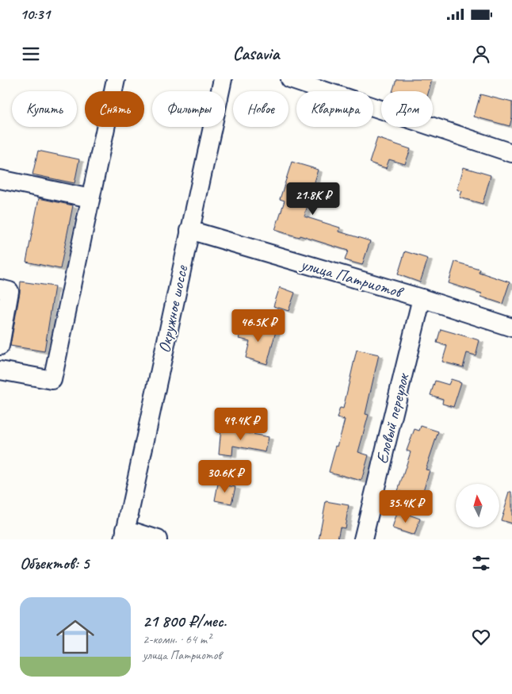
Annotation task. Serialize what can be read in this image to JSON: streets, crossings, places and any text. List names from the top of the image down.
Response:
{
  "streets": {
    "street": ["улица Патриотов", "Окружное шоссе", "Еловый переулок"]
  },
  "crossings": [
    ["улица Патриотов", "Окружное шоссе"],
    ["улица Патриотов", "Еловый переулок"]
  ],
  "north": "top",
  "page": {
    "status": "10:31",
    "header": "Casavia",
    "chip": [
      "Купить",
      "Снять",
      "Фильтры",
      "Новое",
      "Квартира",
      "Дом"
    ],
    "price": [
      "21.8K ₽",
      "46.5K ₽",
      "49.4K ₽",
      "30.6K ₽",
      "35.4K ₽"
    ],
    "heading": "Объектов: 5",
    "list": [
      {
        "name": "21 800 ₽/мес.",
        "note": "2-комн. · 64 m² · улица Патриотов"
      }
    ]
  }
}
